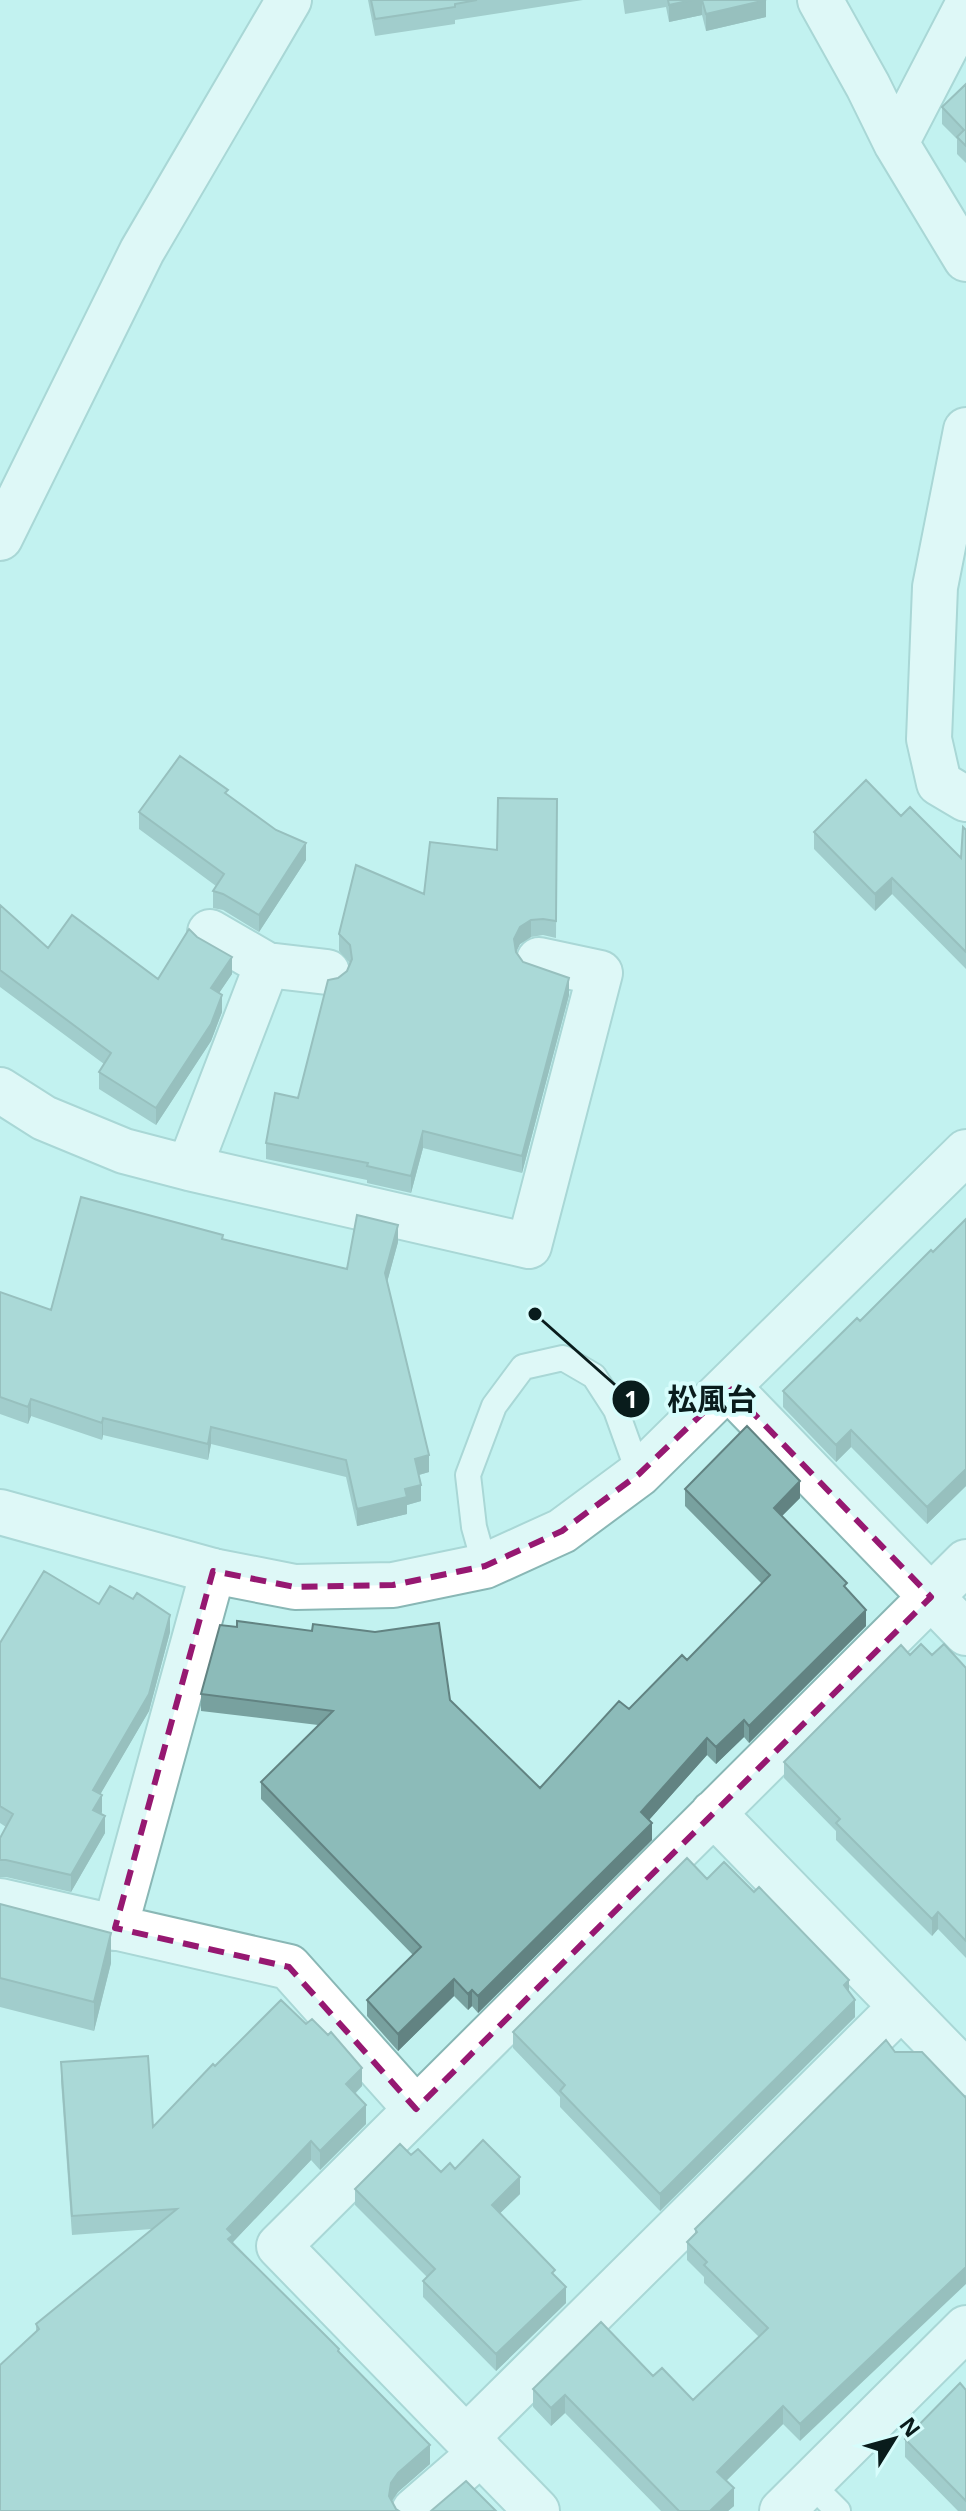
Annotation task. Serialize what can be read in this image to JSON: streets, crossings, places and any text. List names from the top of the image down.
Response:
{
  "places": ["松風台"],
  "north": "top right"
}
